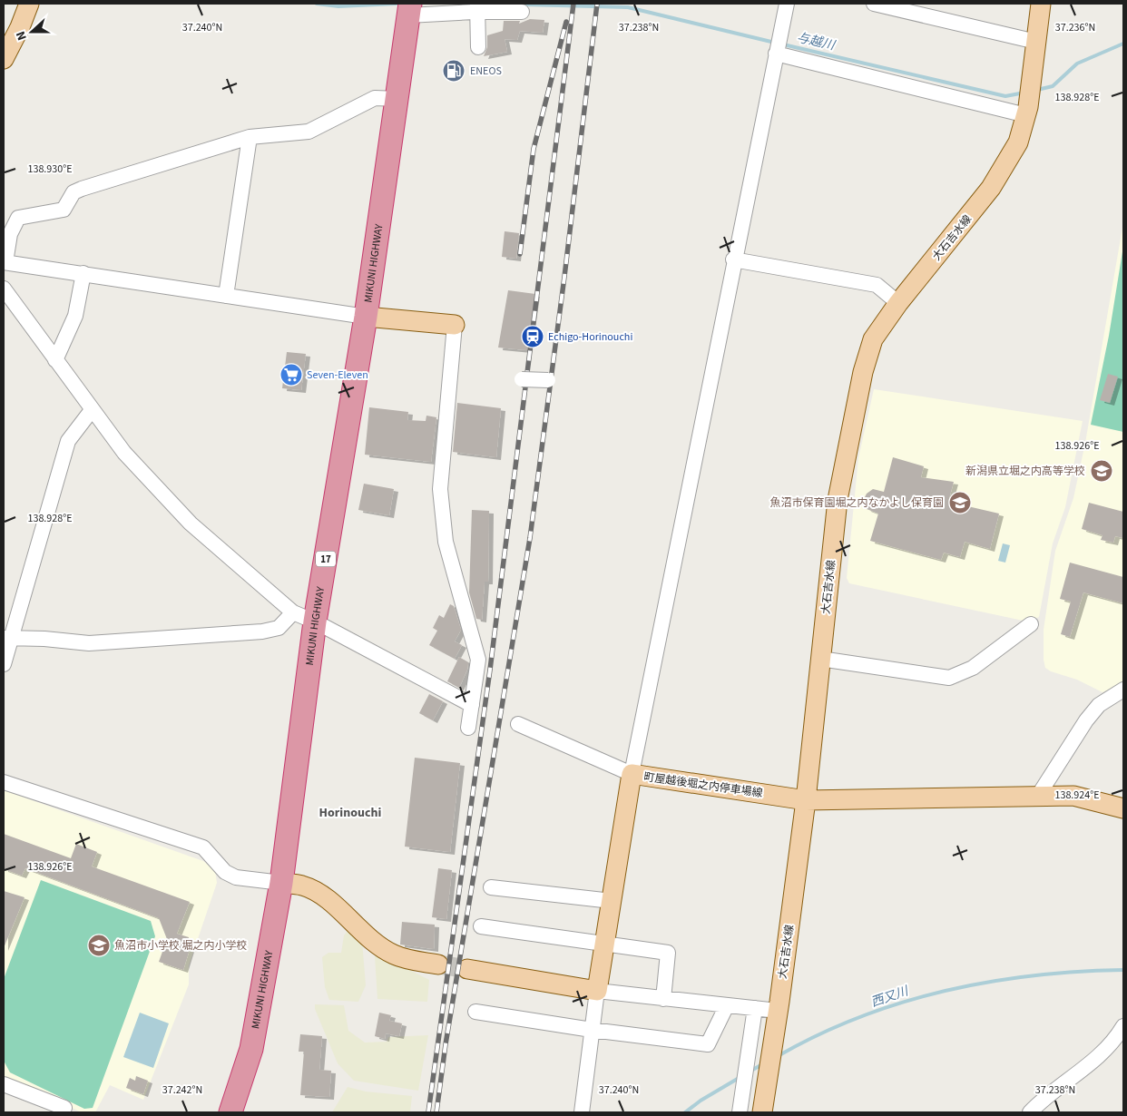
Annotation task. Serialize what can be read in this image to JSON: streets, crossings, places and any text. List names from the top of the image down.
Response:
{
  "streets": {
    "highway": ["MIKUNI HIGHWAY", "17"],
    "main road": ["大石吉水線", "町屋越後堀之内停車場線"]
  },
  "crossings": [
    ["大石吉水線", "町屋越後堀之内停車場線"]
  ],
  "districts": ["Horinouchi"],
  "water": ["与越川", "西又川"],
  "places": {
    "fuel station": ["ENEOS"],
    "station": ["Echigo-Horinouchi"],
    "supermarket": ["Seven-Eleven"],
    "school or university": ["新潟県立堀之内高等学校", "魚沼市保育園堀之内なかよし保育園", "魚沼市小学校 堀之内小学校"]
  },
  "north": "left",
  "coordinates": [
    "37.240°N",
    "37.238°N",
    "37.236°N",
    "138.928°E",
    "138.930°E",
    "138.926°E",
    "138.924°E",
    "37.242°N"
  ]
}
